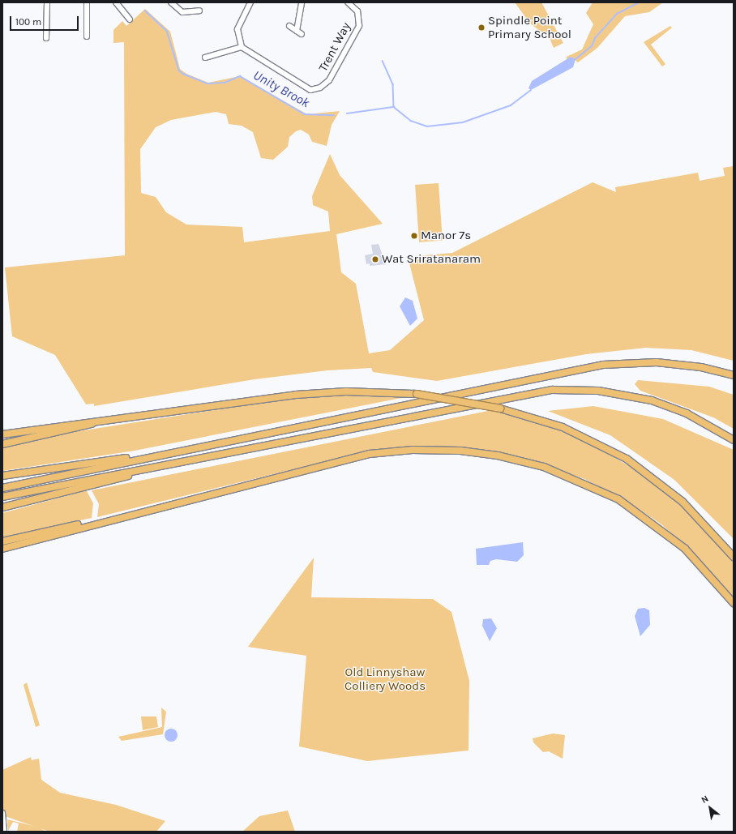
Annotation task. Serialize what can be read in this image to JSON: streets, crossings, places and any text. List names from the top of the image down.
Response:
{
  "streets": {
    "street": ["Trent Way"]
  },
  "water": ["Unity Brook"],
  "parks": ["Old Linnyshaw Colliery Woods"],
  "places": ["Spindle Point Primary School", "Manor 7s", "Wat Sriratanaram"],
  "scale_bar": "100 m",
  "north": "top left"
}
